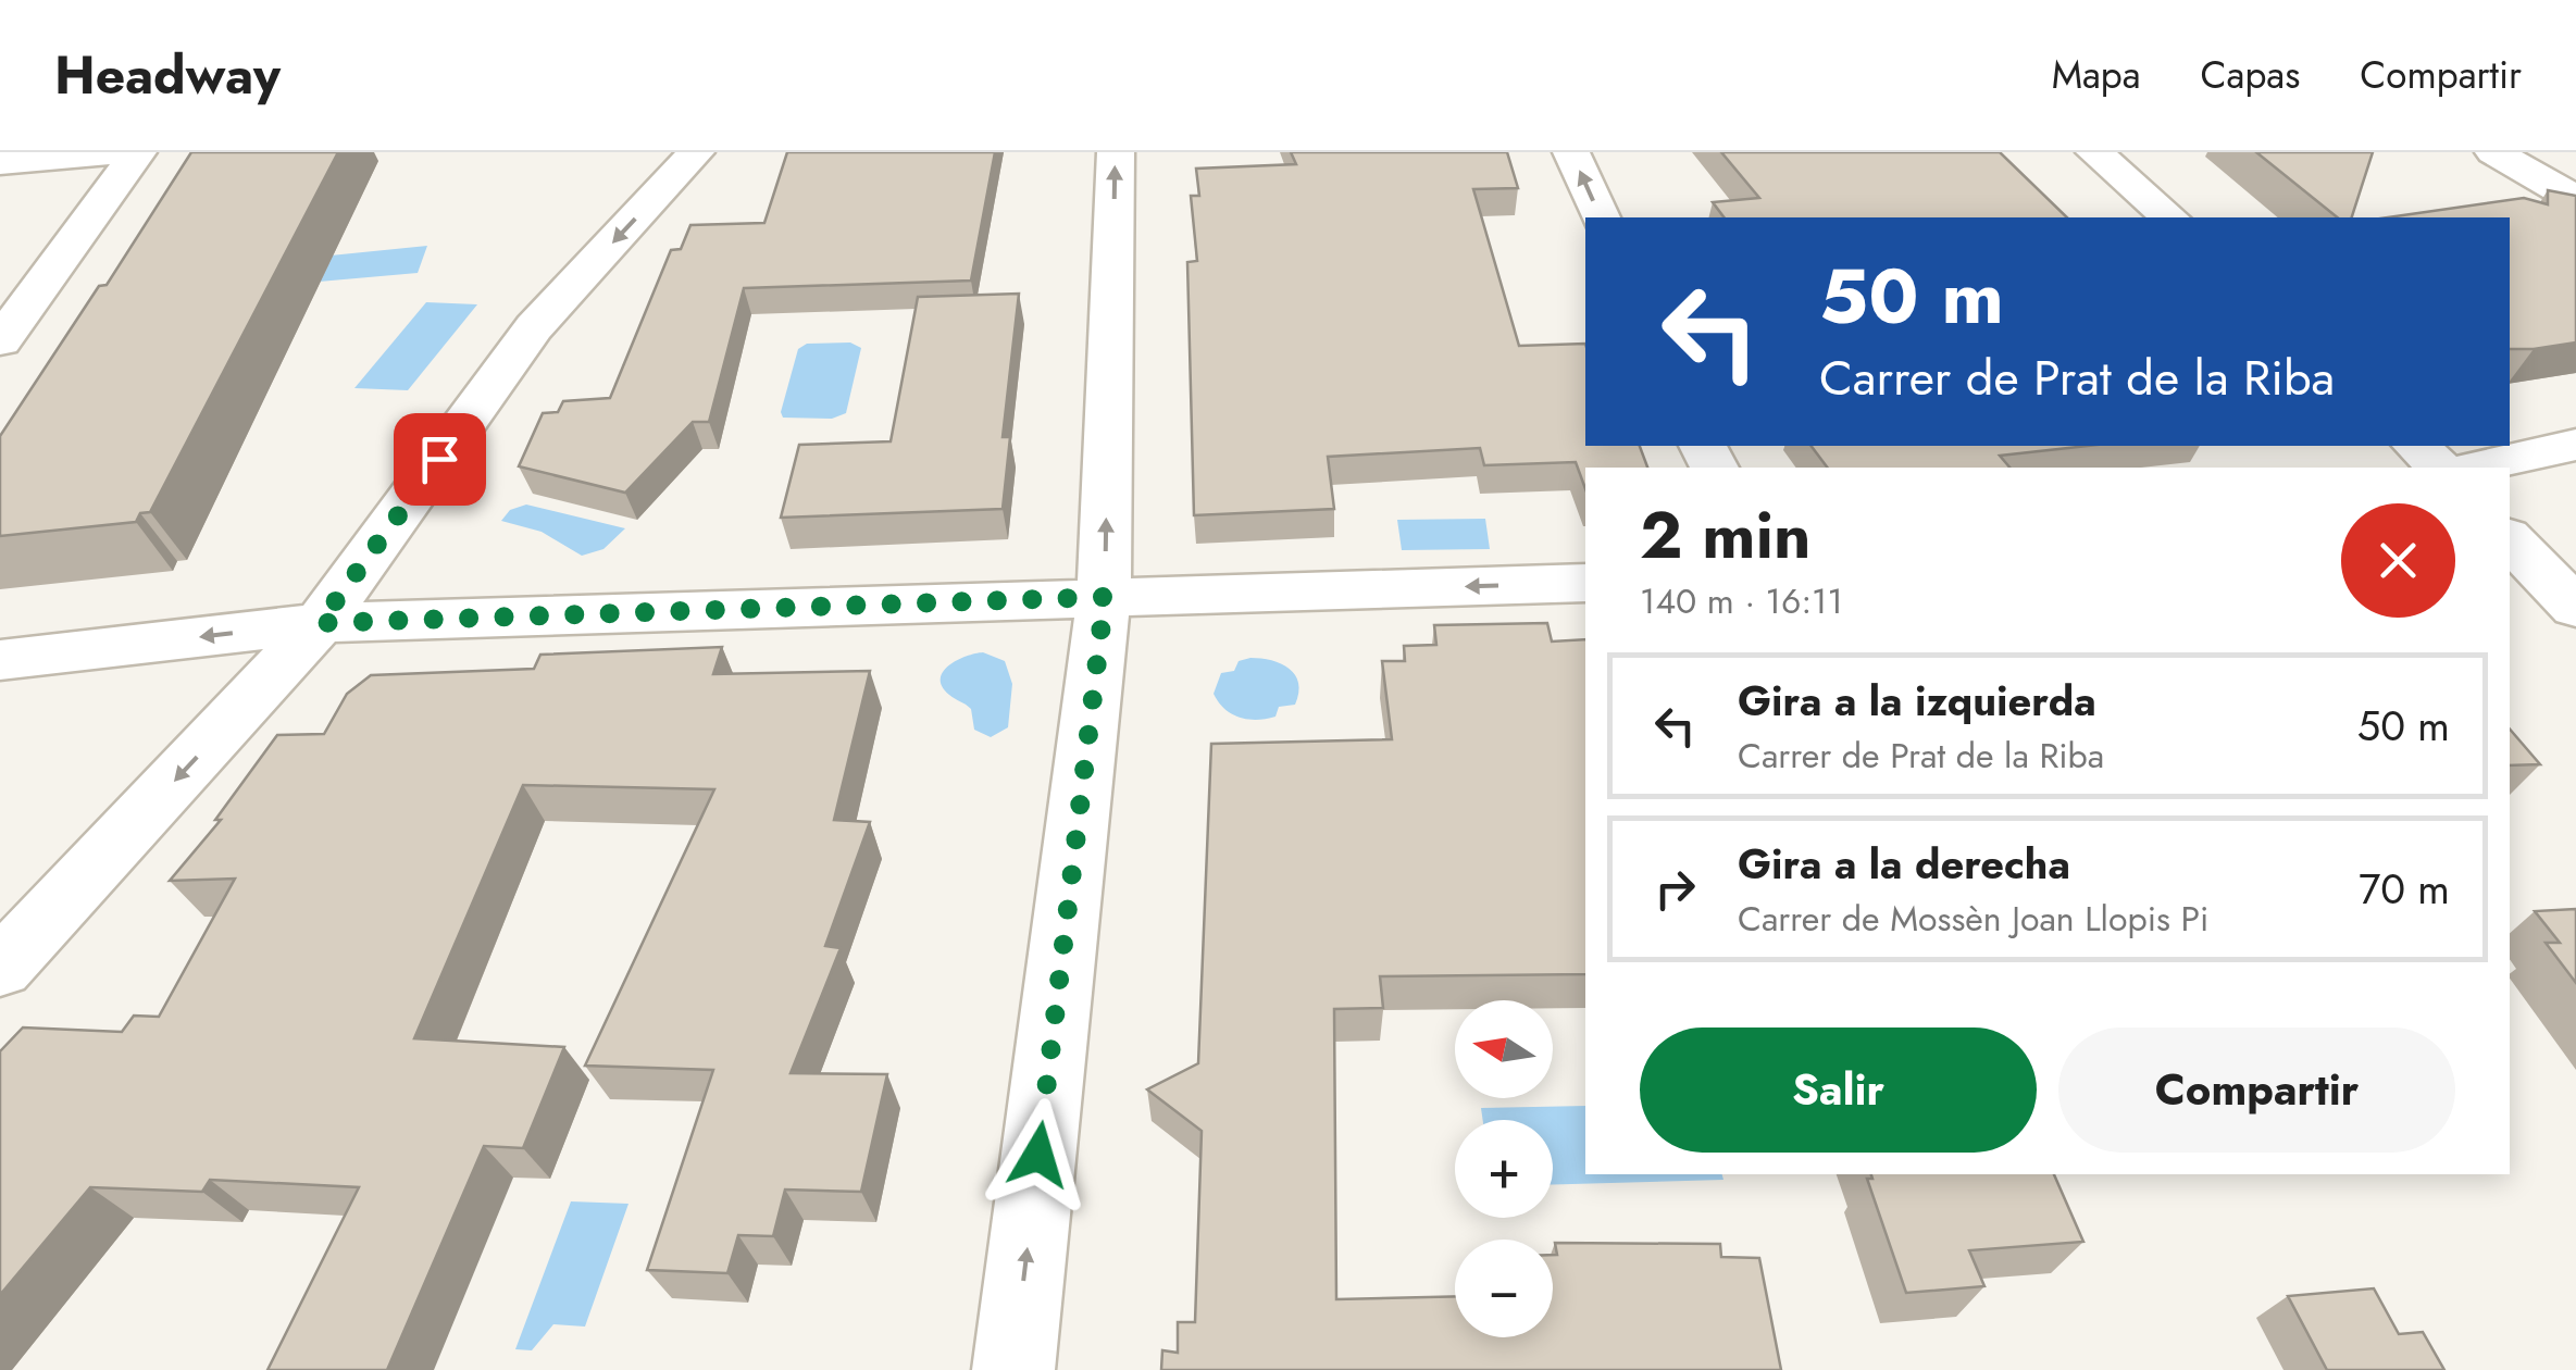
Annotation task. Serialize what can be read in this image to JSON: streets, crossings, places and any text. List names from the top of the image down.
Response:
{
  "north": "left",
  "page": {
    "header": "Headway",
    "nav": ["Mapa", "Capas", "Compartir"],
    "turn": ["50 m", "Carrer de Prat de la Riba"],
    "heading": ["2 min", "140 m · 16:11"],
    "list": [
      {
        "name": "Gira a la izquierda",
        "note": "Carrer de Prat de la Riba",
        "value": "50 m"
      },
      {
        "name": "Gira a la derecha",
        "note": "Carrer de Mossèn Joan Llopis Pi",
        "value": "70 m"
      }
    ],
    "map_buttons": ["+", "−"],
    "buttons": ["Salir", "Compartir"]
  }
}
